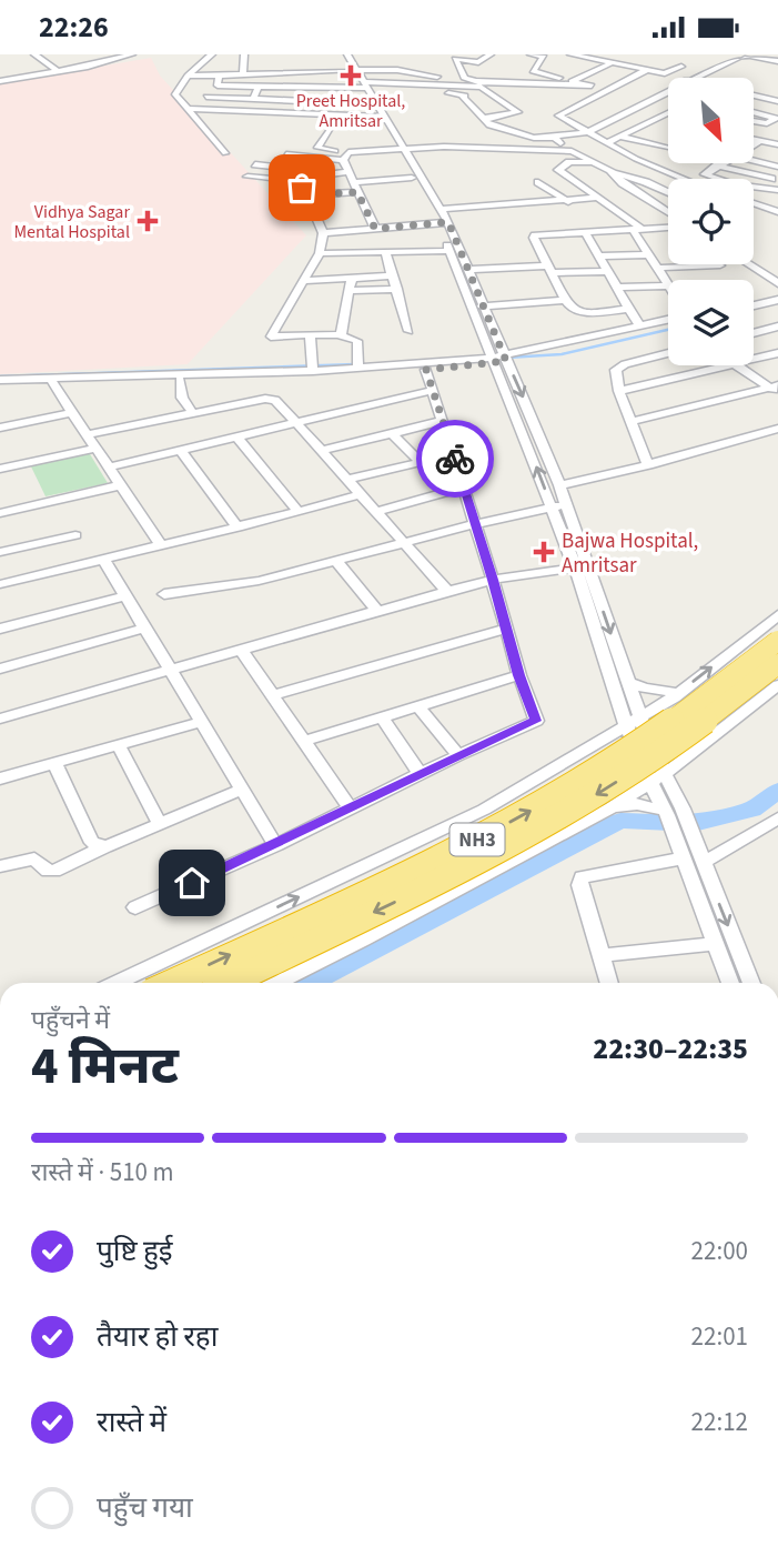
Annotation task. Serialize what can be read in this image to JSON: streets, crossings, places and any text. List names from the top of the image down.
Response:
{
  "streets": {
    "highway": ["NH3"]
  },
  "places": {
    "health": ["Preet Hospital, Amritsar", "Vidhya Sagar Mental Hospital", "Bajwa Hospital, Amritsar"]
  },
  "north": "bottom right",
  "page": {
    "status": "22:26",
    "heading": ["4 मिनट", "पहुँचने में", "22:30–22:35"],
    "bar": "रास्ते में · 510 m",
    "list": [
      ["पुष्टि हुई", "22:00"],
      ["तैयार हो रहा", "22:01"],
      ["रास्ते में", "22:12"],
      "पहुँच गया"
    ]
  }
}
